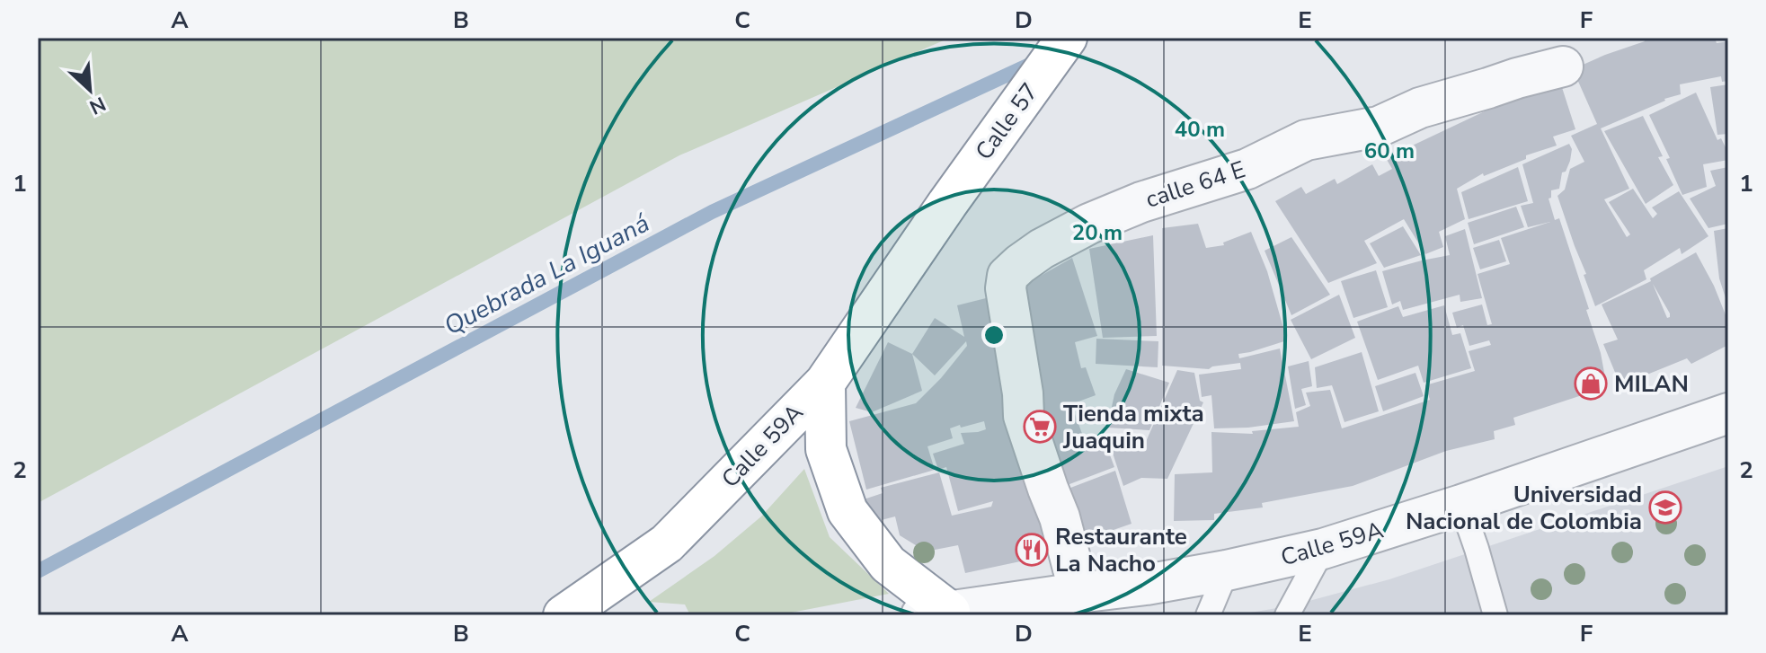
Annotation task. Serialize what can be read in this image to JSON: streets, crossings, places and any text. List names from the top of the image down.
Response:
{
  "streets": {
    "highway": ["Calle 57", "Calle 59A"],
    "street": ["calle 64 E"]
  },
  "crossings": [
    ["Calle 57", "Calle 59A"]
  ],
  "water": ["Quebrada La Iguaná"],
  "places": {
    "shop": ["MILAN"],
    "supermarket": ["Tienda mixta Juaquin"],
    "school or university": ["Universidad Nacional de Colombia"],
    "restaurant": ["Restaurante La Nacho"]
  },
  "north": "bottom right",
  "grid": {
    "columns": [
      "A",
      "B",
      "C",
      "D",
      "E",
      "F"
    ],
    "rows": ["1", "2"]
  },
  "rings": ["40 m", "60 m", "20 m"]
}
